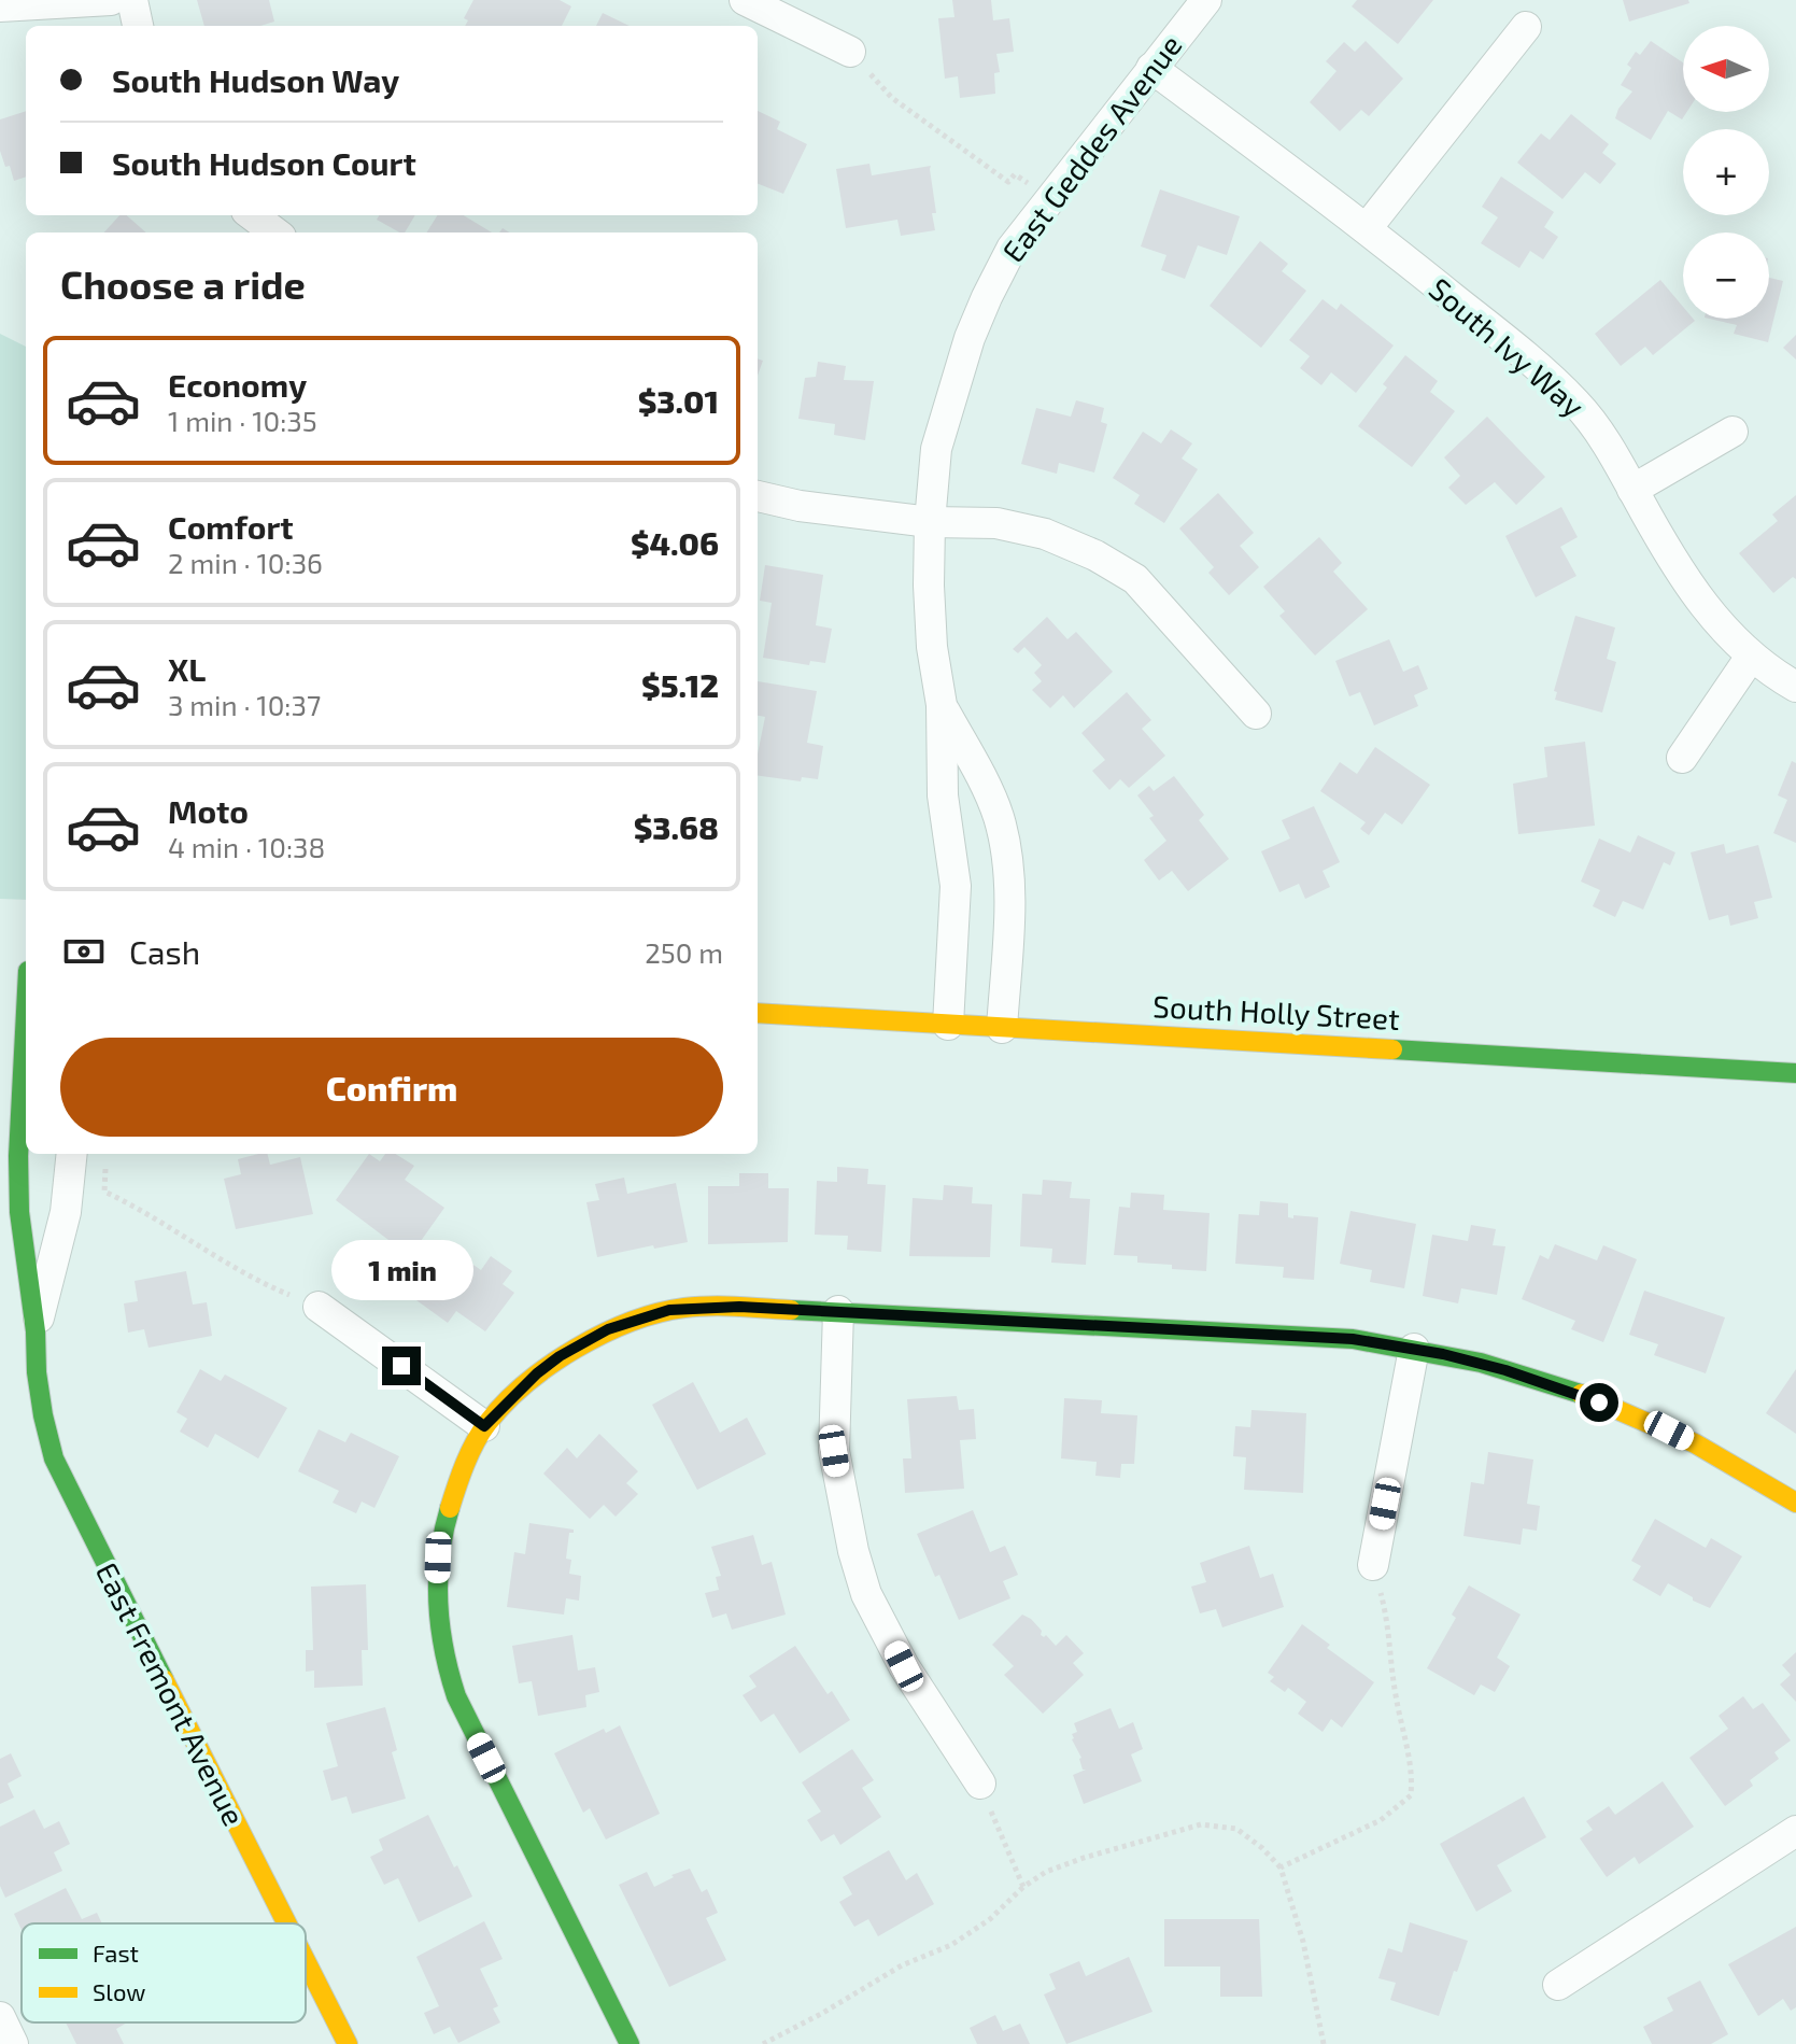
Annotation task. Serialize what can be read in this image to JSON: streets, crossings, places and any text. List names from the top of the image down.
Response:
{
  "streets": {
    "street": [
      "East Geddes Avenue",
      "South Ivy Way",
      "South Holly Street",
      "East Fremont Avenue"
    ]
  },
  "crossings": [
    ["East Geddes Avenue", "South Ivy Way"],
    ["East Geddes Avenue", "South Holly Street"]
  ],
  "legend": ["Fast", "Slow"],
  "north": "left",
  "page": {
    "map_buttons": ["+", "−"],
    "banner": ["South Hudson Way", "South Hudson Court"],
    "heading": "Choose a ride",
    "list": [
      {
        "name": "Economy",
        "note": "1 min · 10:35",
        "value": "$3.01"
      },
      {
        "name": "Comfort",
        "note": "2 min · 10:36",
        "value": "$4.06"
      },
      {
        "name": "XL",
        "note": "3 min · 10:37",
        "value": "$5.12"
      },
      {
        "name": "Moto",
        "note": "4 min · 10:38",
        "value": "$3.68"
      }
    ],
    "pay": ["Cash", "250 m"],
    "buttons": "Confirm",
    "bubble": "1 min"
  }
}
